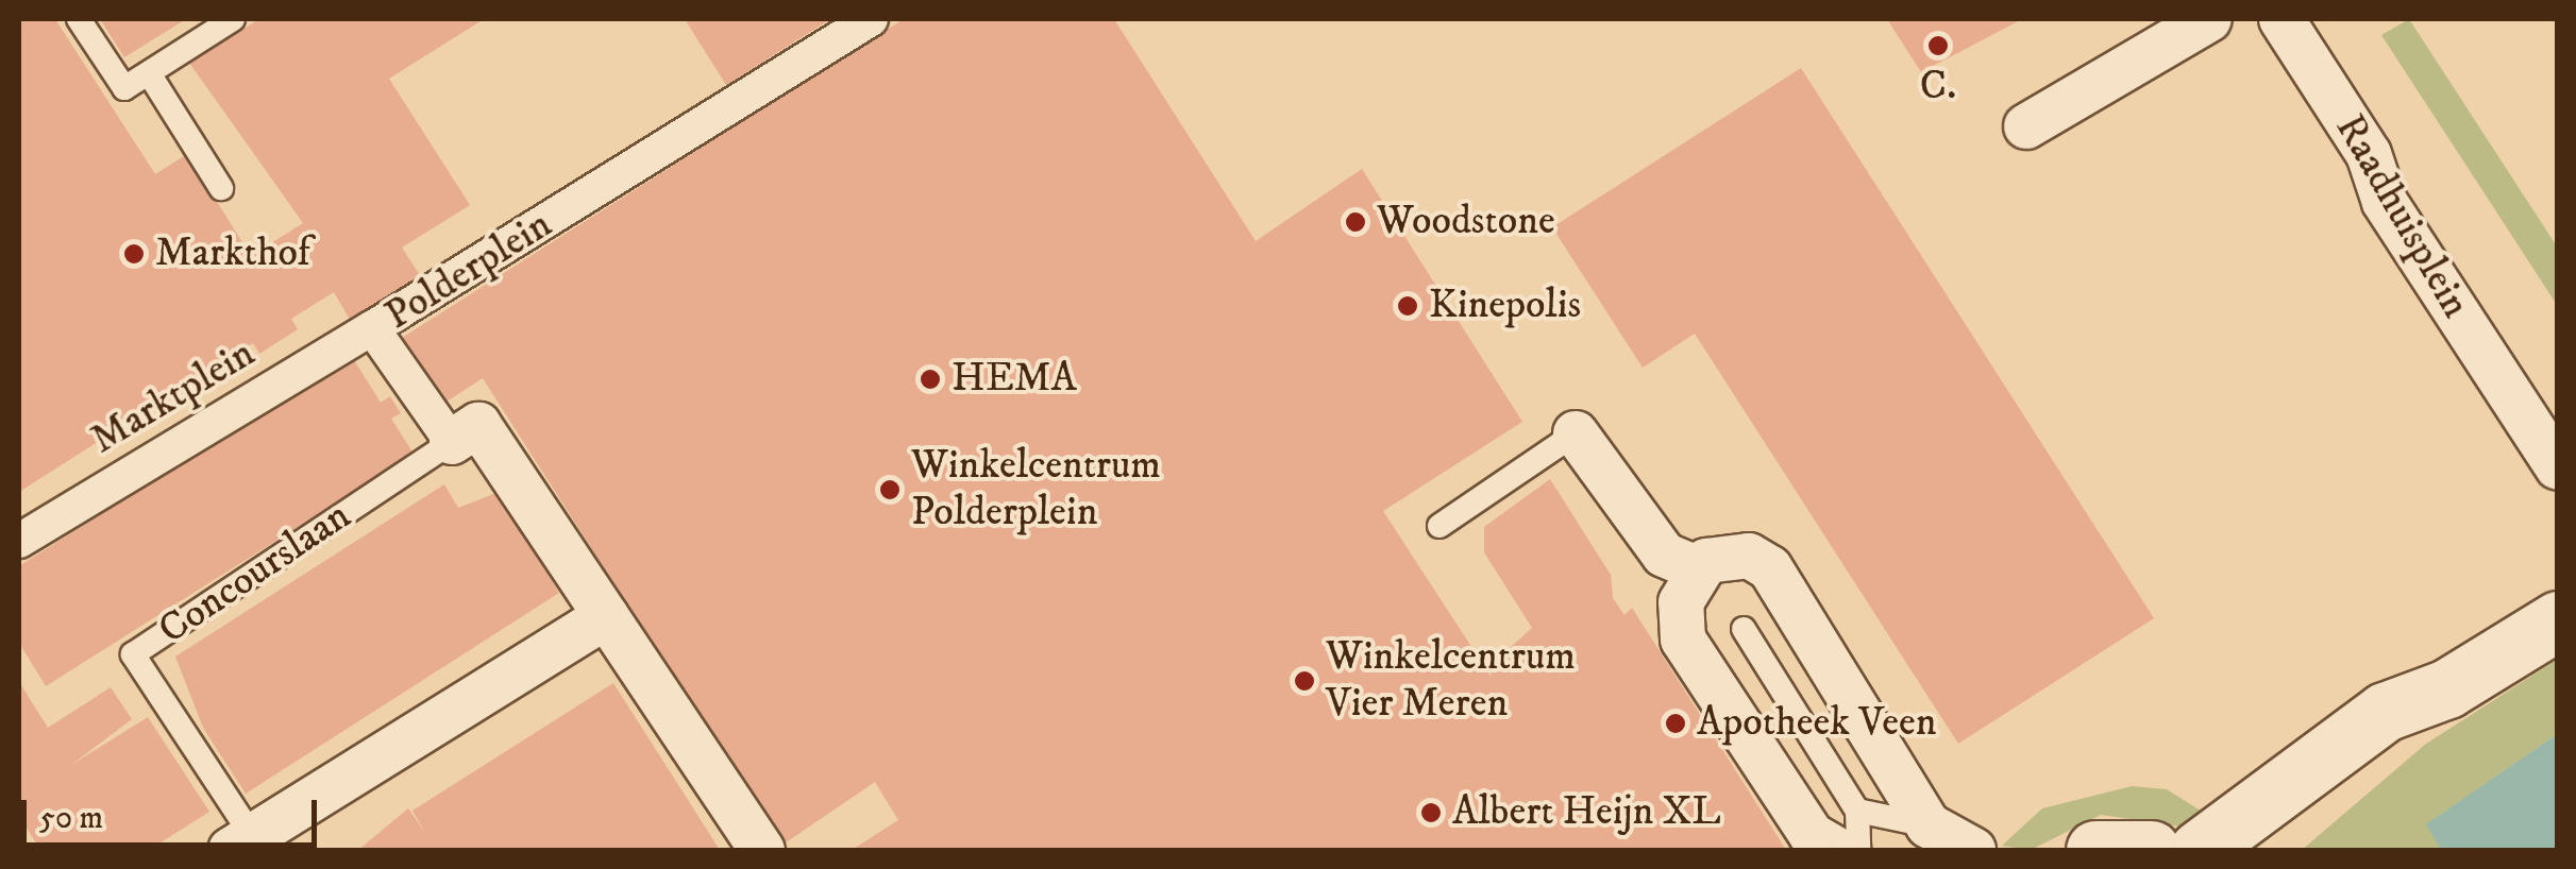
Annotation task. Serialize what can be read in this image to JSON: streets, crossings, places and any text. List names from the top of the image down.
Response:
{
  "streets": {
    "street": [
      "Raadhuisplein",
      "Polderplein",
      "Marktplein",
      "Concourslaan"
    ]
  },
  "crossings": [
    ["Polderplein", "Marktplein"],
    ["Polderplein", "Concourslaan"]
  ],
  "places": [
    "C.",
    "Woodstone",
    "Markthof",
    "Kinepolis",
    "HEMA",
    "Winkelcentrum Polderplein",
    "Winkelcentrum Vier Meren",
    "Apotheek Veen",
    "Albert Heijn XL"
  ],
  "scale_bar": "50 m"
}
